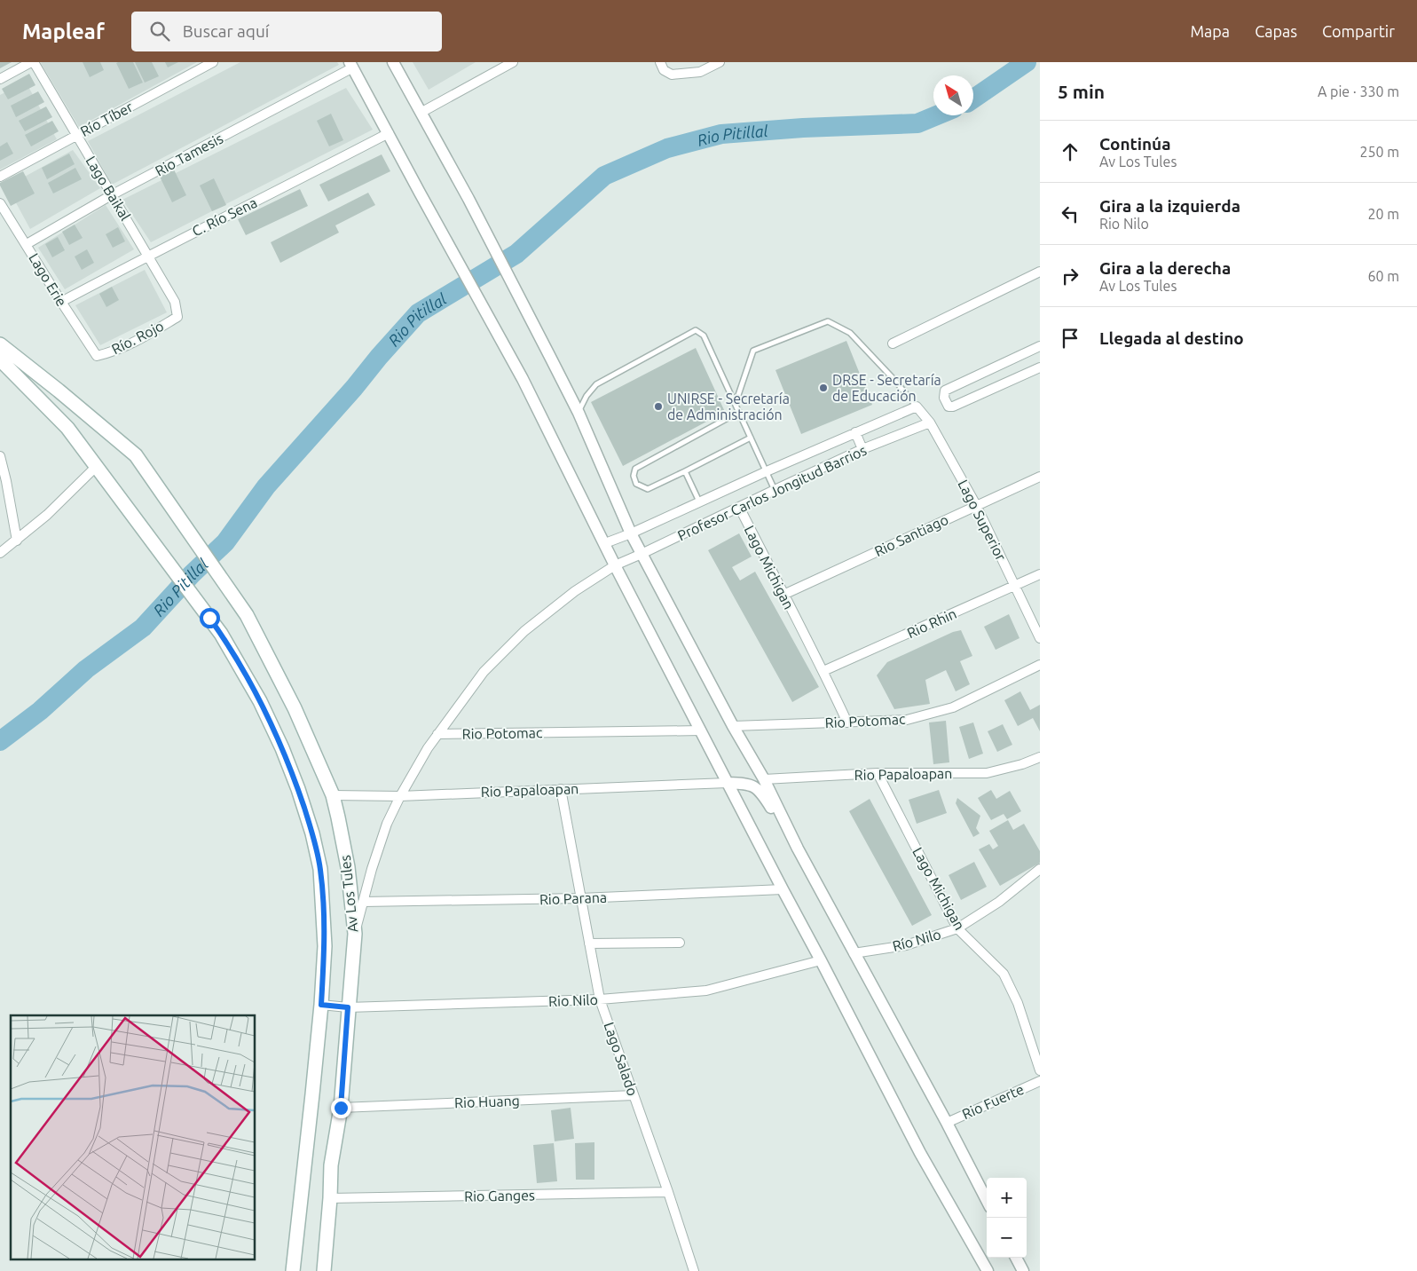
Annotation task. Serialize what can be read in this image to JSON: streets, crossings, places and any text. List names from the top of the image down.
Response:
{
  "streets": {
    "main road": ["Av Los Tules"],
    "street": [
      "Río Tíber",
      "Rio Tamesis",
      "Lago Baikal",
      "C. Río Sena",
      "Lago Erie",
      "Río. Rojo",
      "Profesor Carlos Jongitud Barrios",
      "Lago Superior",
      "Rio Santiago",
      "Lago Michigan",
      "Rio Rhin",
      "Rio Potomac",
      "Rio Papaloapan",
      "Rio Parana",
      "Río Nilo",
      "Rio Nilo",
      "Lago Salado",
      "Rio Huang",
      "Rio Fuerte",
      "Rio Ganges"
    ]
  },
  "crossings": [
    ["Río Tíber", "Lago Baikal"],
    ["Rio Tamesis", "Lago Baikal"],
    ["Rio Tamesis", "Lago Erie"],
    ["Lago Baikal", "C. Río Sena"],
    ["Lago Baikal", "Río. Rojo"],
    ["C. Río Sena", "Lago Erie"],
    ["Lago Erie", "Río. Rojo"],
    ["Profesor Carlos Jongitud Barrios", "Lago Superior"],
    ["Profesor Carlos Jongitud Barrios", "Lago Michigan"],
    ["Profesor Carlos Jongitud Barrios", "Rio Potomac"],
    ["Profesor Carlos Jongitud Barrios", "Rio Papaloapan"],
    ["Profesor Carlos Jongitud Barrios", "Av Los Tules"],
    ["Profesor Carlos Jongitud Barrios", "Rio Parana"],
    ["Lago Superior", "Rio Santiago"],
    ["Lago Superior", "Rio Rhin"],
    ["Rio Santiago", "Lago Michigan"],
    ["Lago Michigan", "Rio Rhin"],
    ["Lago Michigan", "Rio Potomac"],
    ["Lago Michigan", "Rio Papaloapan"],
    ["Lago Michigan", "Río Nilo"],
    ["Rio Papaloapan", "Av Los Tules"],
    ["Rio Papaloapan", "Lago Salado"],
    ["Av Los Tules", "Rio Nilo"],
    ["Av Los Tules", "Rio Huang"],
    ["Av Los Tules", "Rio Ganges"],
    ["Rio Parana", "Lago Salado"],
    ["Rio Nilo", "Lago Salado"],
    ["Lago Salado", "Rio Huang"],
    ["Lago Salado", "Rio Ganges"]
  ],
  "water": ["Rio Pitillal"],
  "places": ["DRSE - Secretaría de Educación", "UNIRSE - Secretaría de Administración"],
  "north": "top left",
  "page": {
    "header": "Mapleaf",
    "search": "Buscar aquí",
    "nav": ["Mapa", "Capas", "Compartir"],
    "heading": ["5 min", "A pie · 330 m"],
    "list": [
      ["Continúa", "Av Los Tules", "250 m"],
      ["Gira a la izquierda", "Rio Nilo", "20 m"],
      ["Gira a la derecha", "Av Los Tules", "60 m"],
      "Llegada al destino"
    ],
    "map_buttons": ["+", "−"]
  }
}
